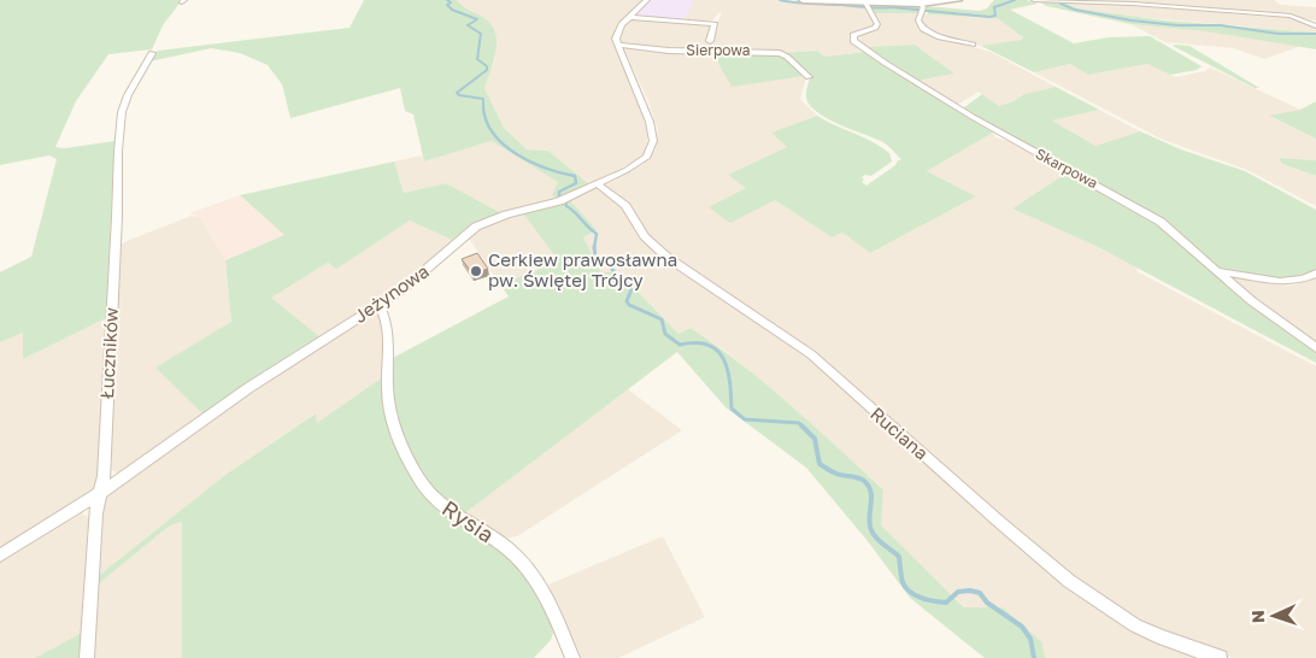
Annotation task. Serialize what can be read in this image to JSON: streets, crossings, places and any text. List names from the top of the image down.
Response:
{
  "streets": {
    "street": [
      "Sierpowa",
      "Skarpowa",
      "Jeżynowa",
      "Łuczników",
      "Ruciana",
      "Rysia"
    ]
  },
  "crossings": [
    ["Sierpowa", "Jeżynowa"],
    ["Jeżynowa", "Łuczników"],
    ["Jeżynowa", "Ruciana"],
    ["Jeżynowa", "Rysia"]
  ],
  "places": ["Cerkiew prawosławna pw. Świętej Trójcy"],
  "north": "left"
}
